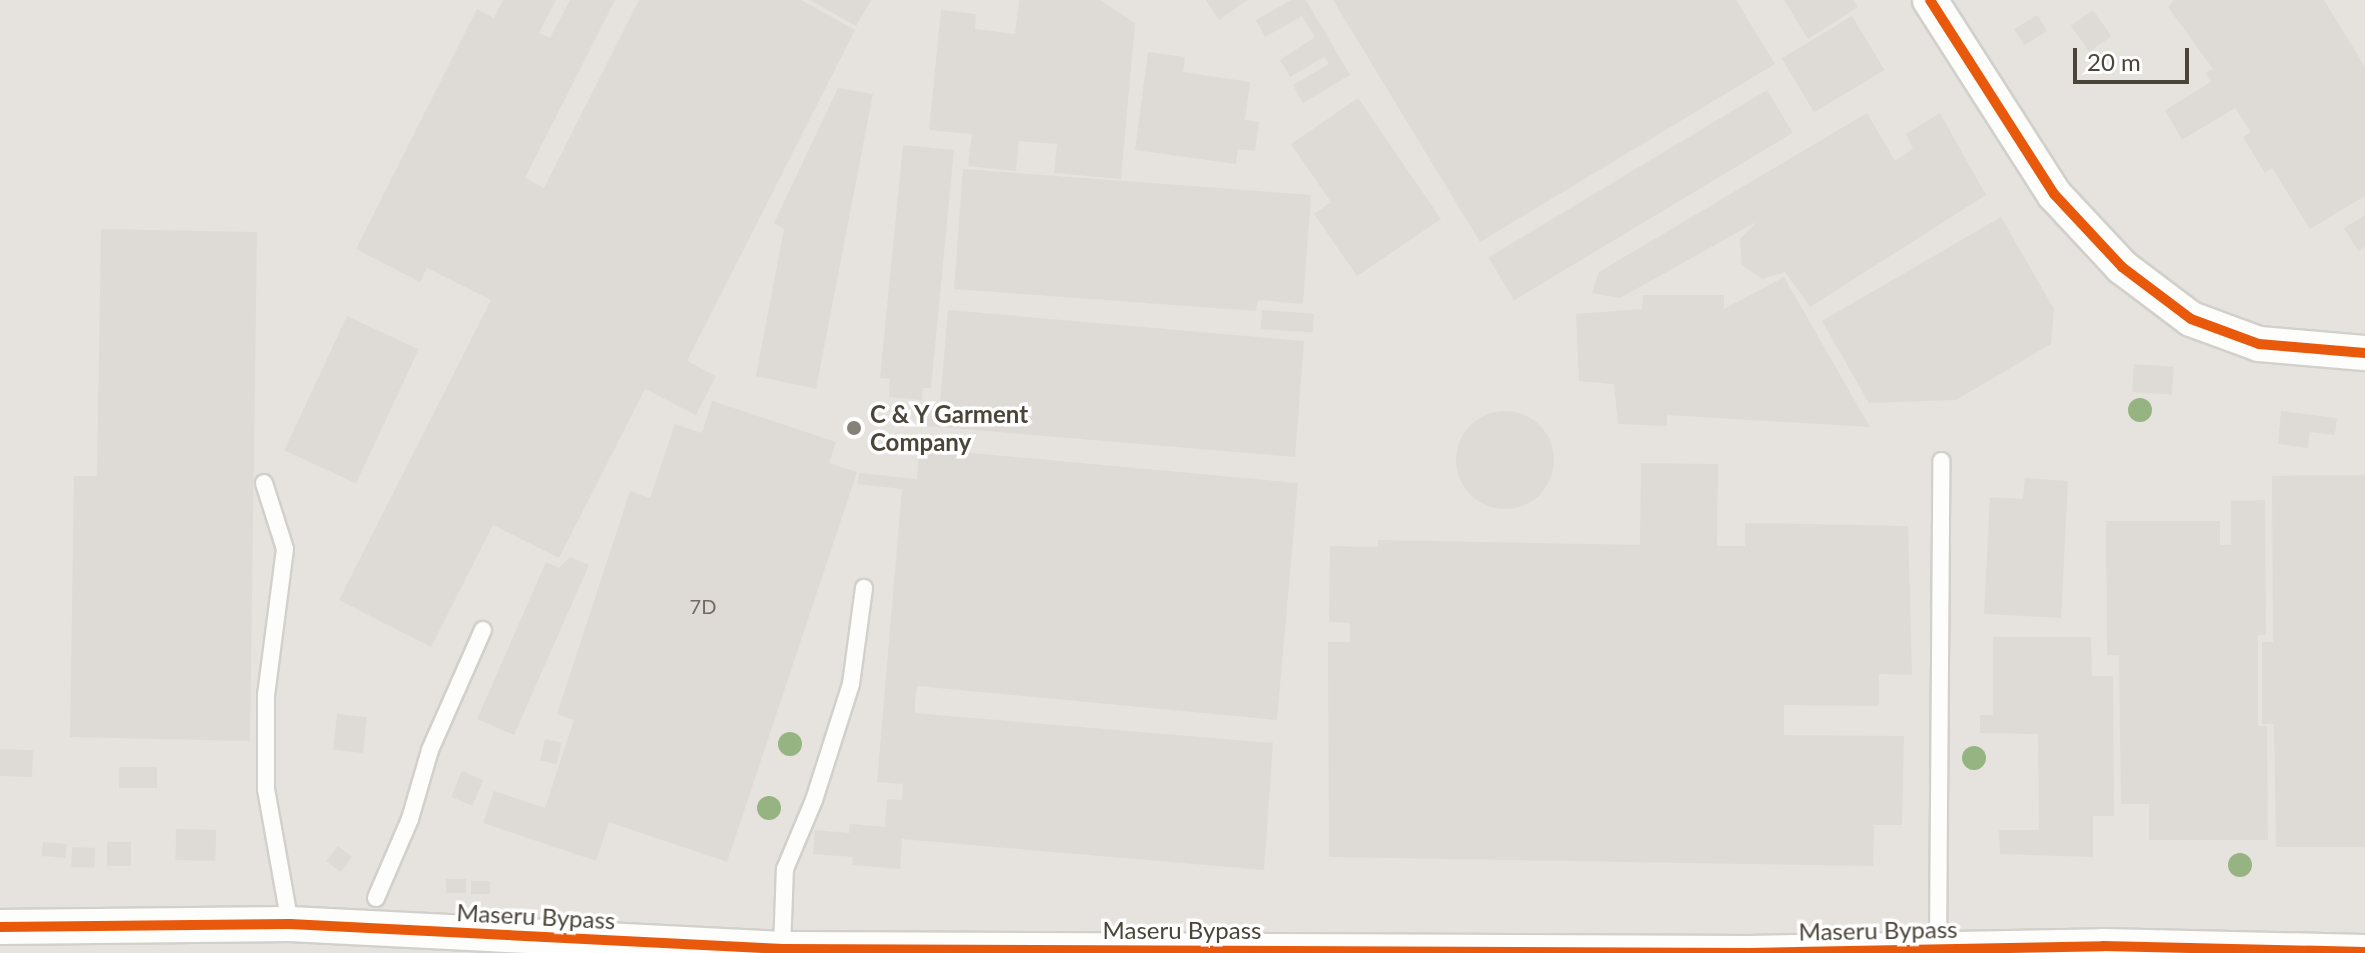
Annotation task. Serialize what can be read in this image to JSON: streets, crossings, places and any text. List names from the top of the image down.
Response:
{
  "streets": {
    "street": ["Maseru Bypass"]
  },
  "places": ["C & Y Garment Company"],
  "house_numbers": ["7D"],
  "scale_bar": "20 m"
}
